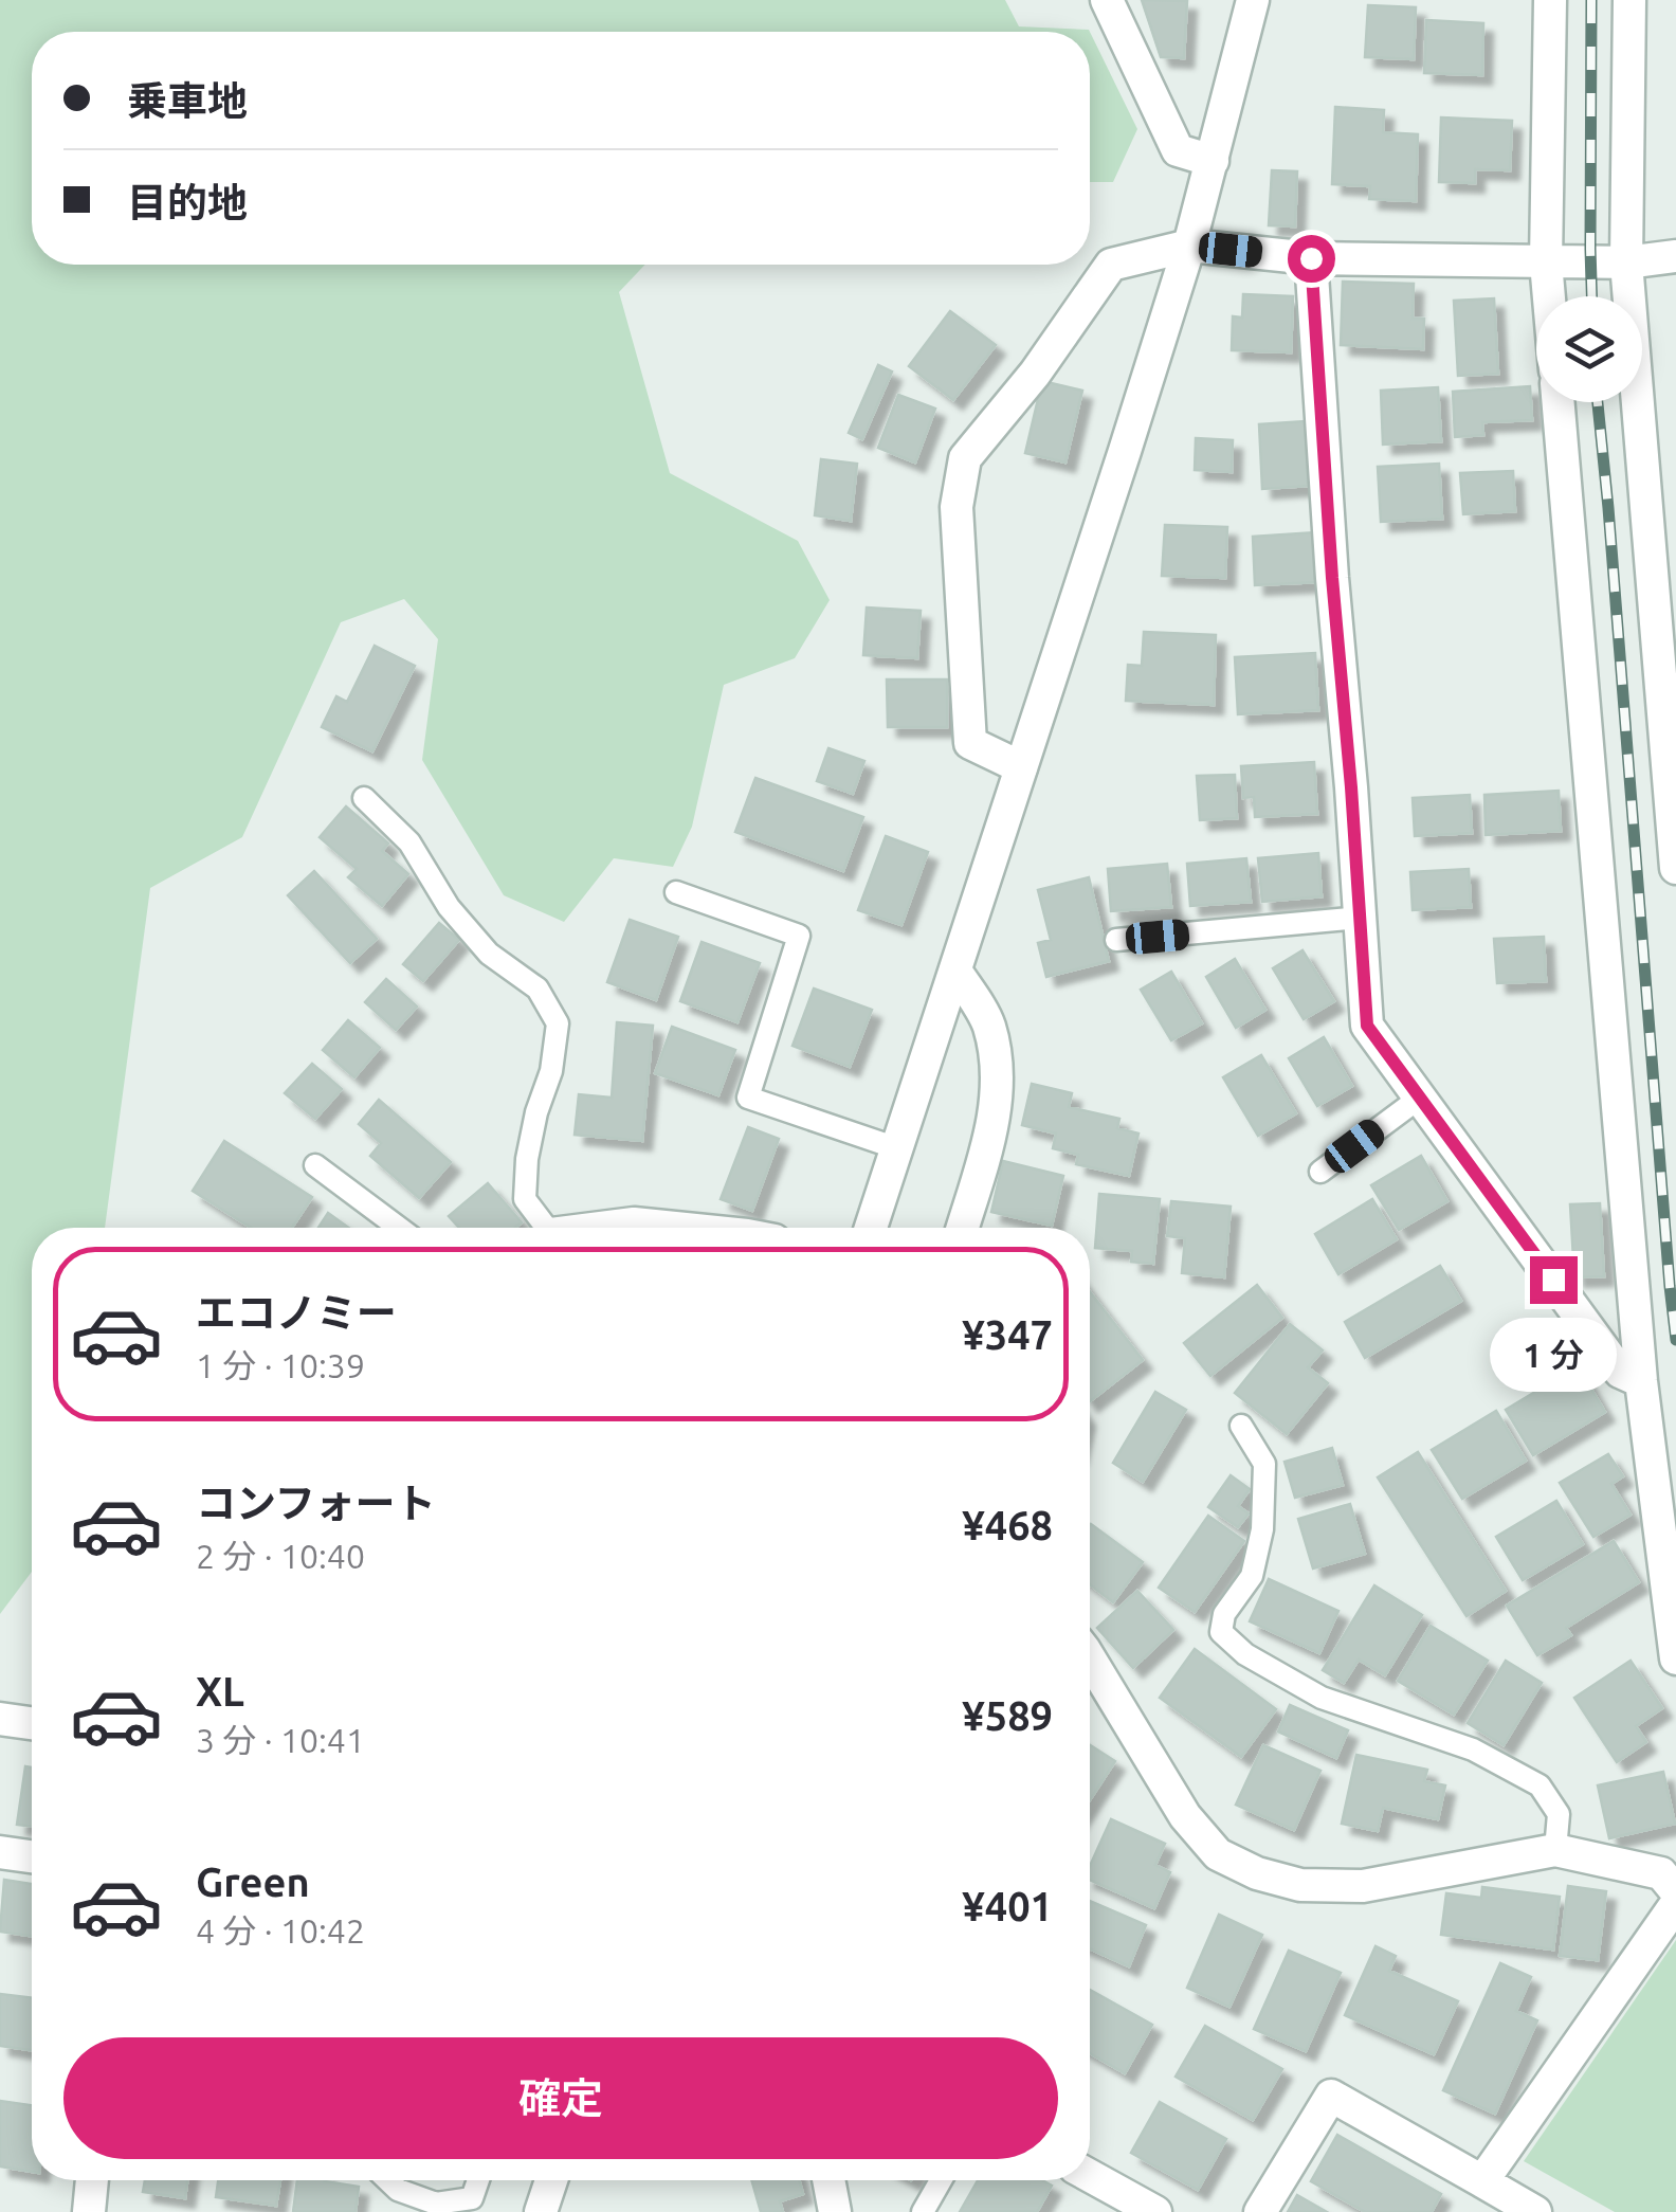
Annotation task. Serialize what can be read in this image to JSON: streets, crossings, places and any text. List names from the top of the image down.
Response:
{
  "page": {
    "banner": ["乗車地", "目的地"],
    "list": [
      {
        "name": "エコノミー",
        "note": "1 分 · 10:39",
        "value": "¥347"
      },
      {
        "name": "コンフォート",
        "note": "2 分 · 10:40",
        "value": "¥468"
      },
      {
        "name": "XL",
        "note": "3 分 · 10:41",
        "value": "¥589"
      },
      {
        "name": "Green",
        "note": "4 分 · 10:42",
        "value": "¥401"
      }
    ],
    "bubble": "1 分",
    "buttons": "確定"
  }
}
